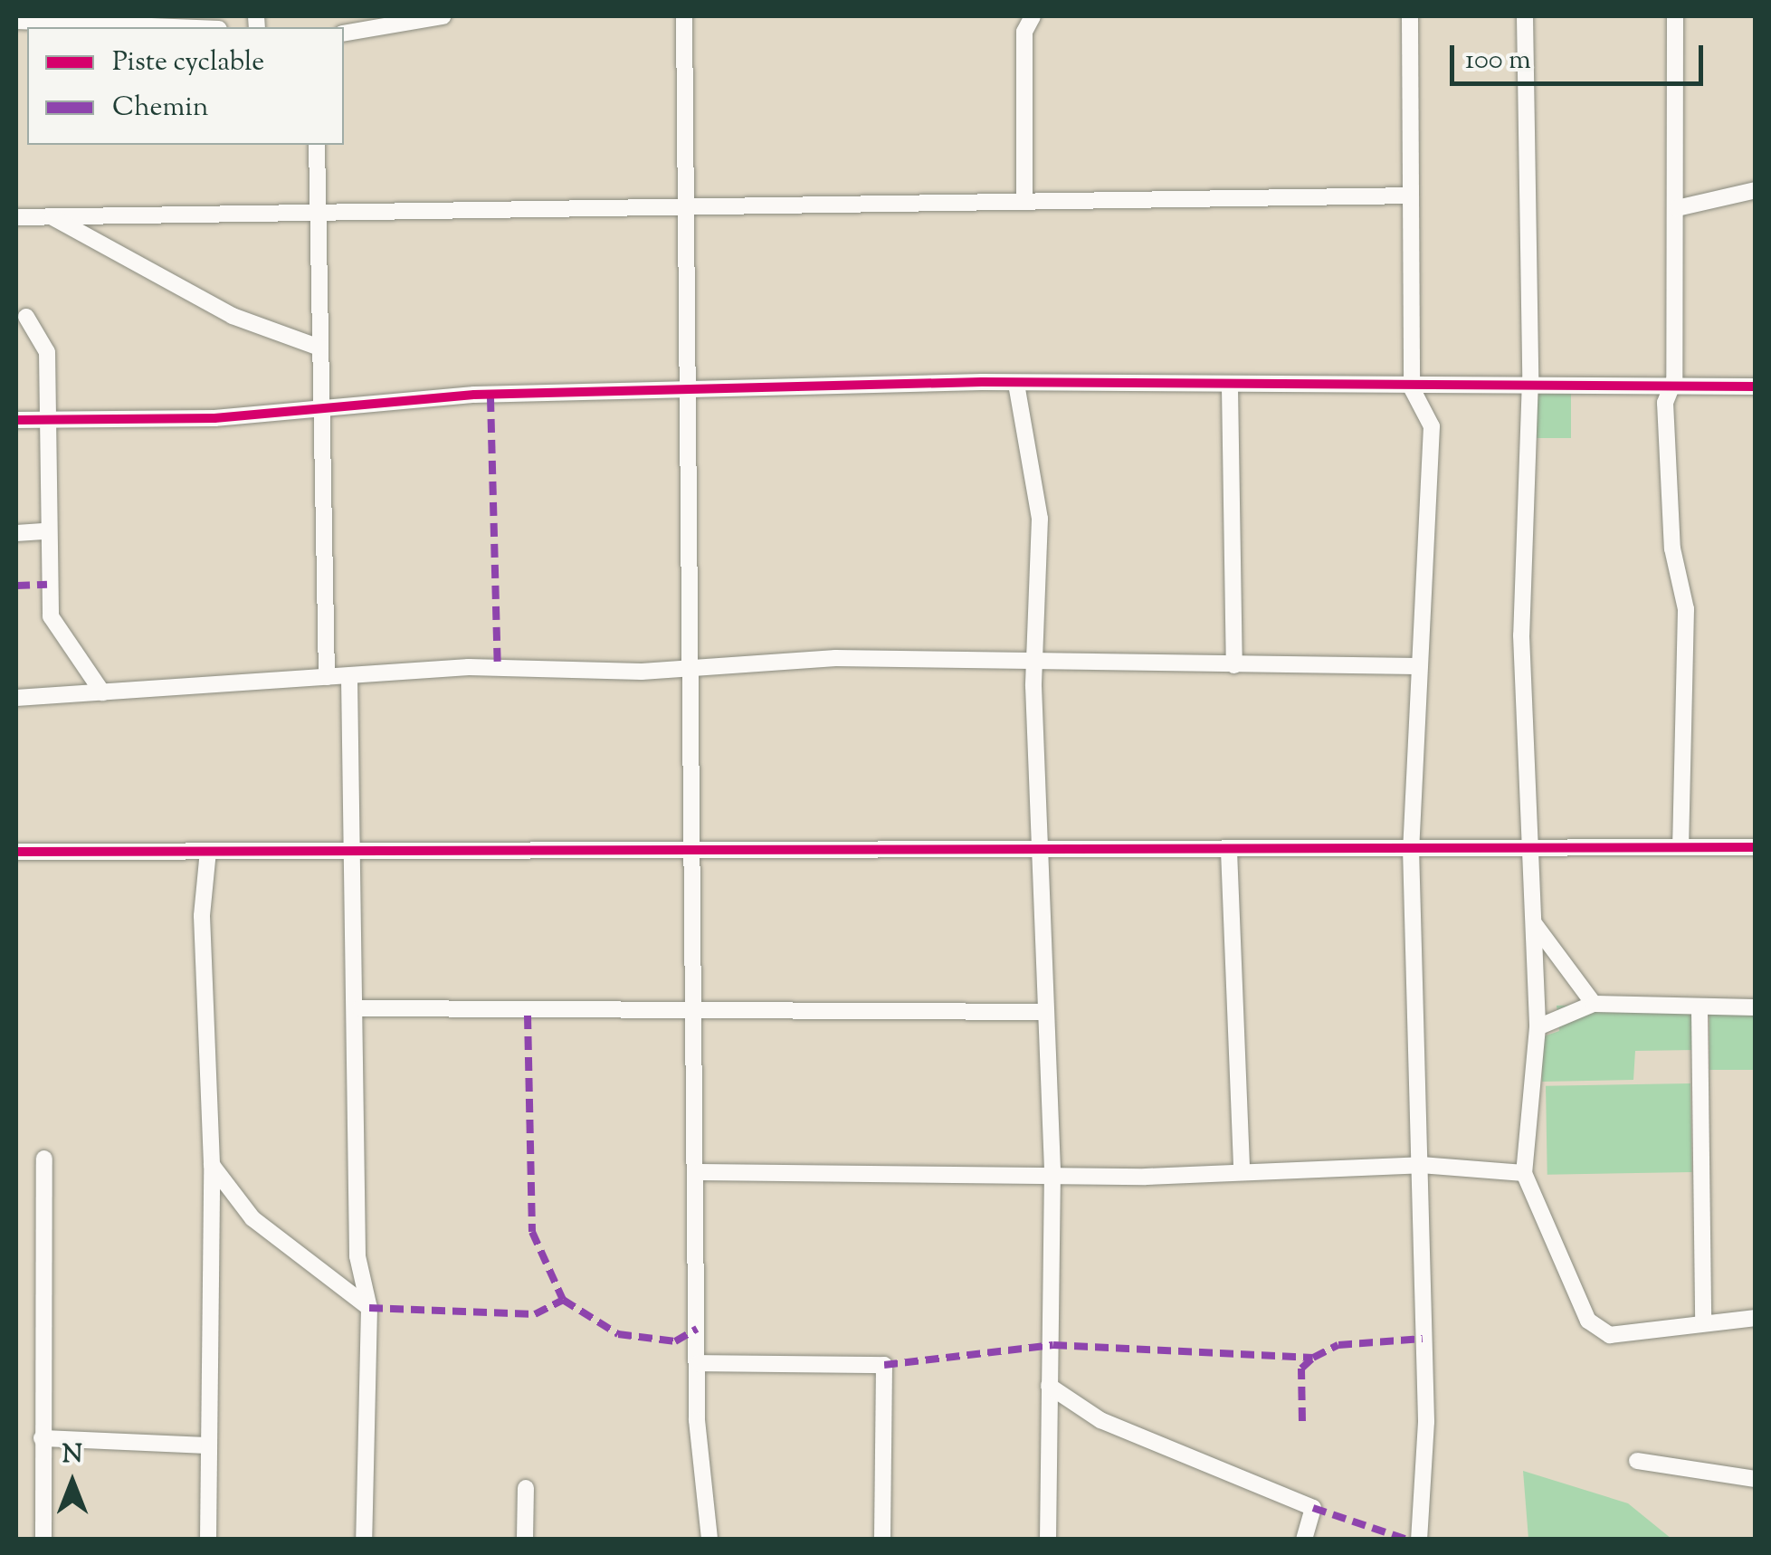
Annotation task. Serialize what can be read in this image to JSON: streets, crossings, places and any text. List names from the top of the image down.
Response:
{
  "legend": ["Piste cyclable", "Chemin"],
  "scale_bar": "100 m",
  "north": "top"
}
